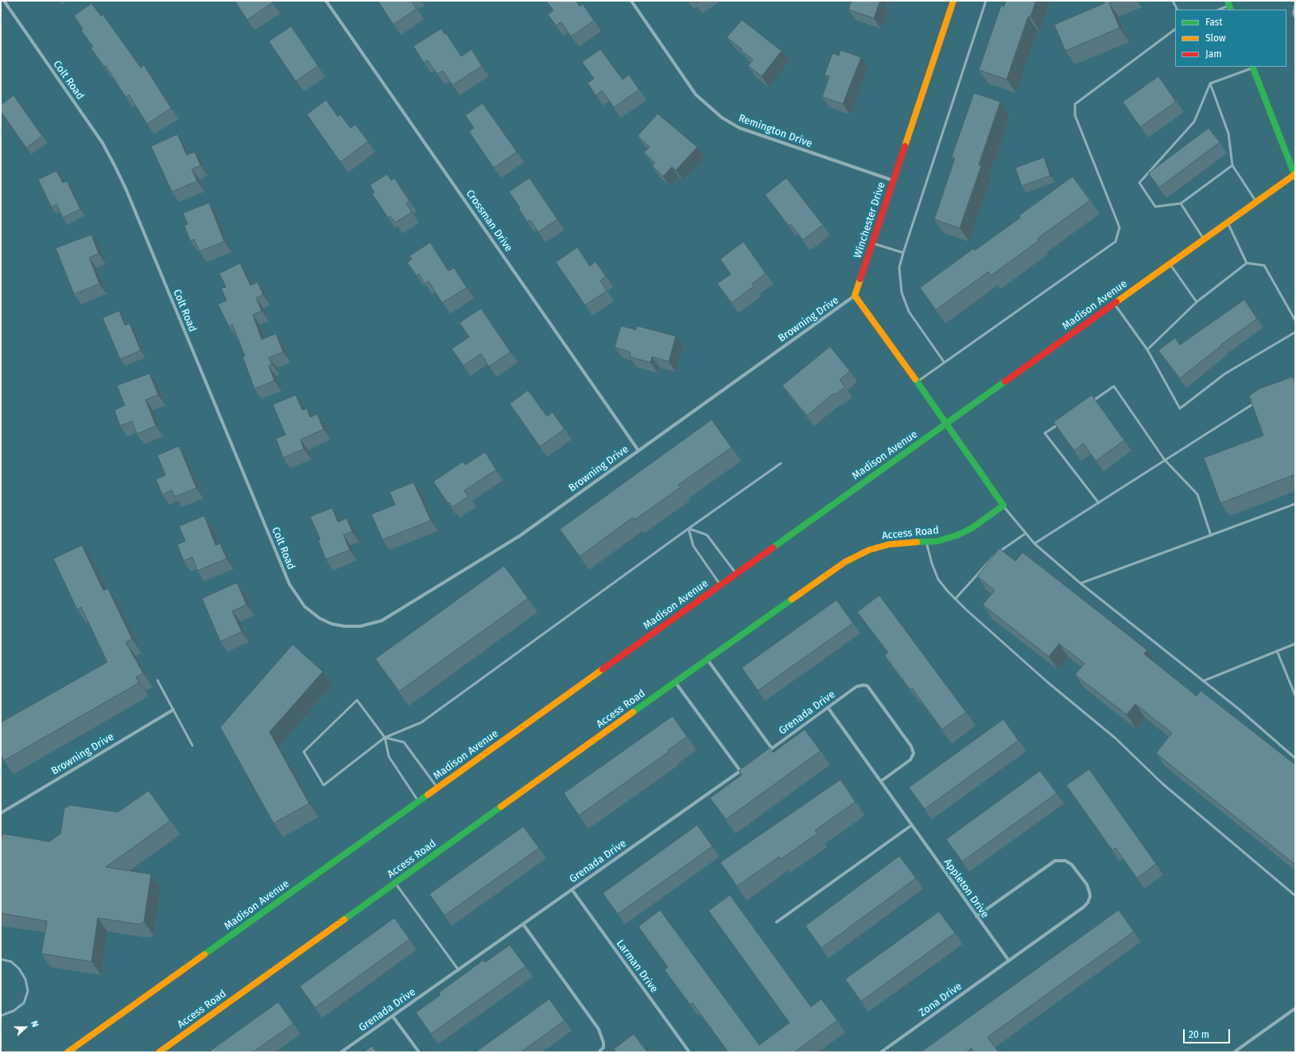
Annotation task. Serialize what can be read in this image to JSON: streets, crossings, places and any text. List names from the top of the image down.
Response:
{
  "streets": {
    "main road": ["Winchester Drive", "Madison Avenue", "Access Road"],
    "street": [
      "Colt Road",
      "Remington Drive",
      "Crossman Drive",
      "Browning Drive",
      "Grenada Drive",
      "Appleton Drive",
      "Larman Drive",
      "Zona Drive"
    ]
  },
  "crossings": [
    ["Colt Road", "Browning Drive"],
    ["Remington Drive", "Winchester Drive"],
    ["Winchester Drive", "Browning Drive"],
    ["Crossman Drive", "Browning Drive"],
    ["Grenada Drive", "Appleton Drive"],
    ["Grenada Drive", "Larman Drive"],
    ["Appleton Drive", "Zona Drive"]
  ],
  "legend": ["Fast", "Slow", "Jam"],
  "scale_bar": "20 m",
  "north": "right"
}
